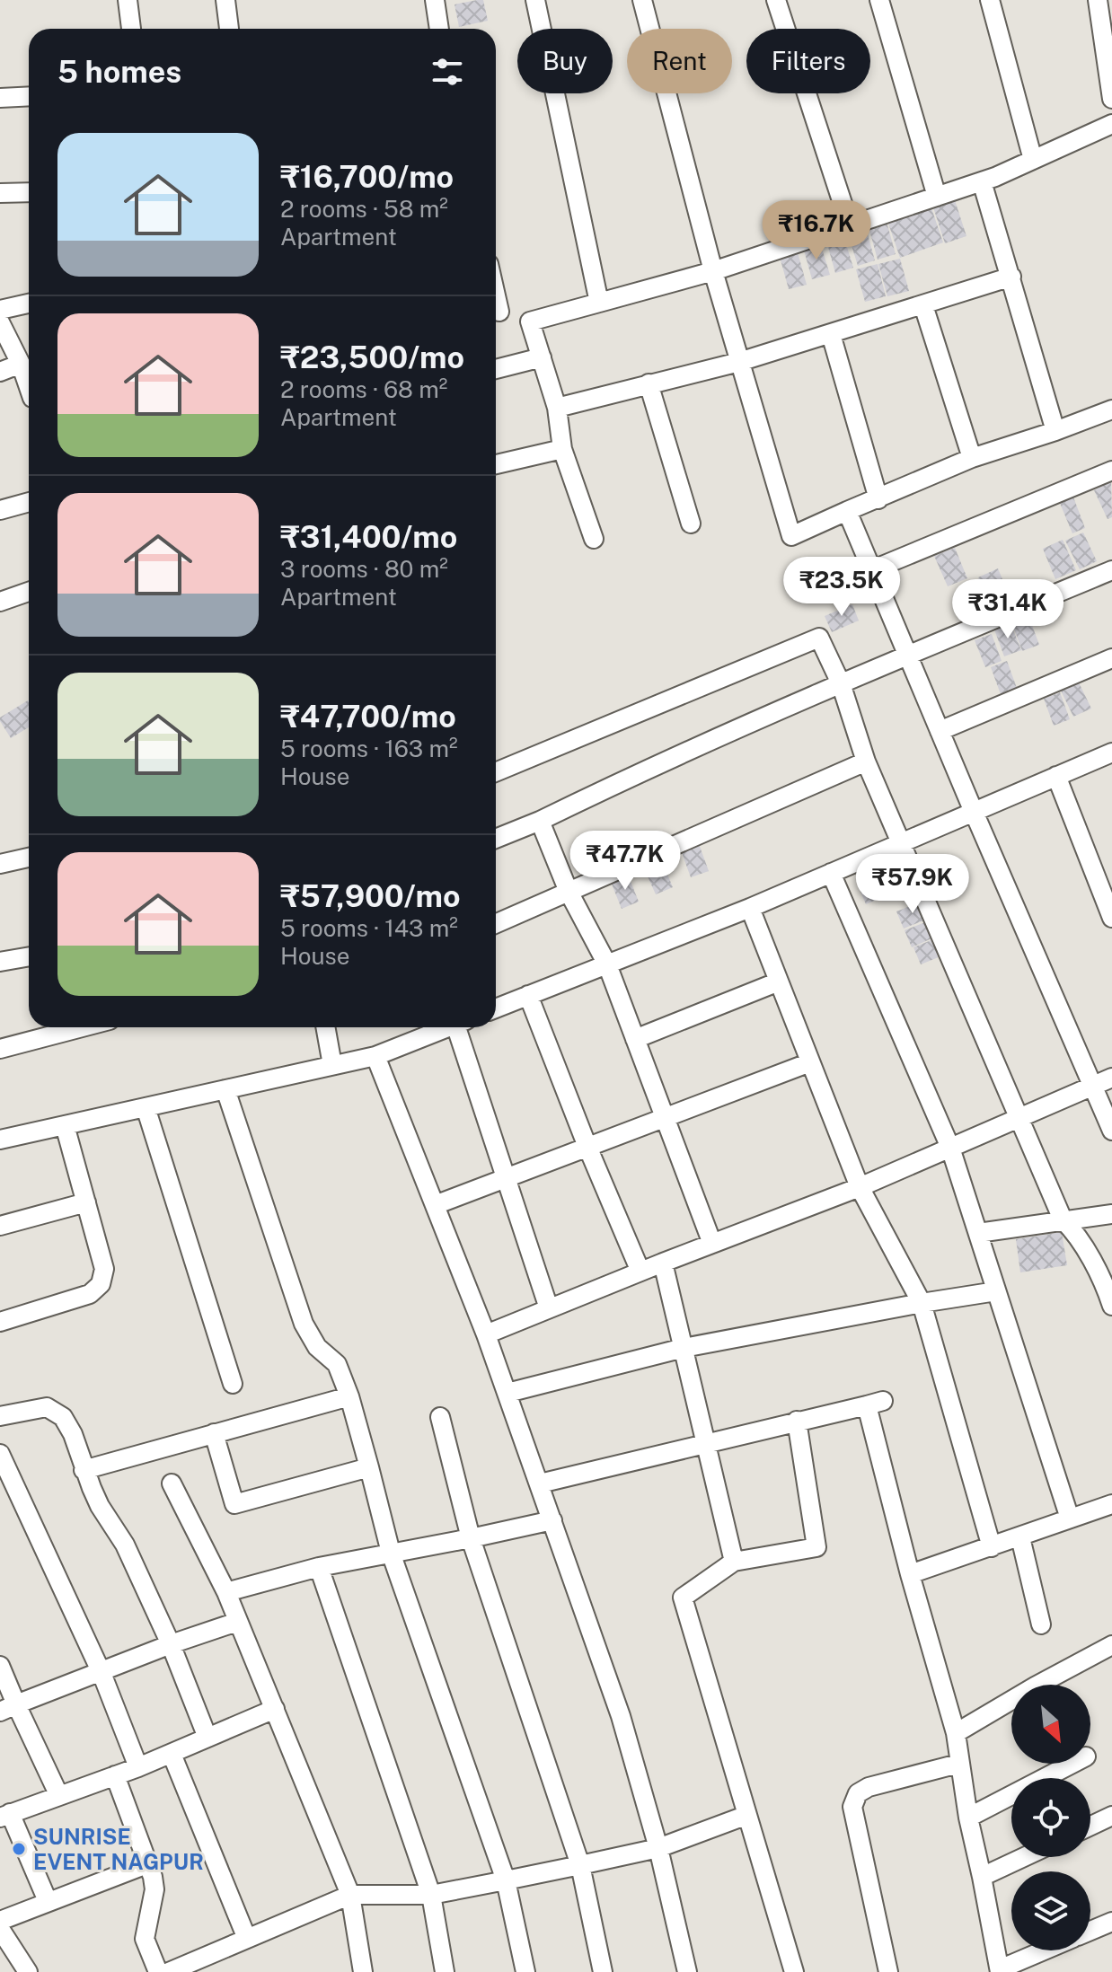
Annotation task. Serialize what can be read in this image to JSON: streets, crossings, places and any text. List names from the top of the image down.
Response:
{
  "places": ["SUNRISE EVENT NAGPUR"],
  "north": "bottom right",
  "page": {
    "chip": ["Buy", "Rent", "Filters"],
    "heading": "5 homes",
    "list": [
      {
        "name": "₹16,700/mo",
        "note": "2 rooms · 58 m² · Apartment"
      },
      {
        "name": "₹23,500/mo",
        "note": "2 rooms · 68 m² · Apartment"
      },
      {
        "name": "₹31,400/mo",
        "note": "3 rooms · 80 m² · Apartment"
      },
      {
        "name": "₹47,700/mo",
        "note": "5 rooms · 163 m² · House"
      },
      {
        "name": "₹57,900/mo",
        "note": "5 rooms · 143 m² · House"
      }
    ],
    "price": [
      "₹16.7K",
      "₹23.5K",
      "₹31.4K",
      "₹47.7K",
      "₹57.9K"
    ]
  }
}
